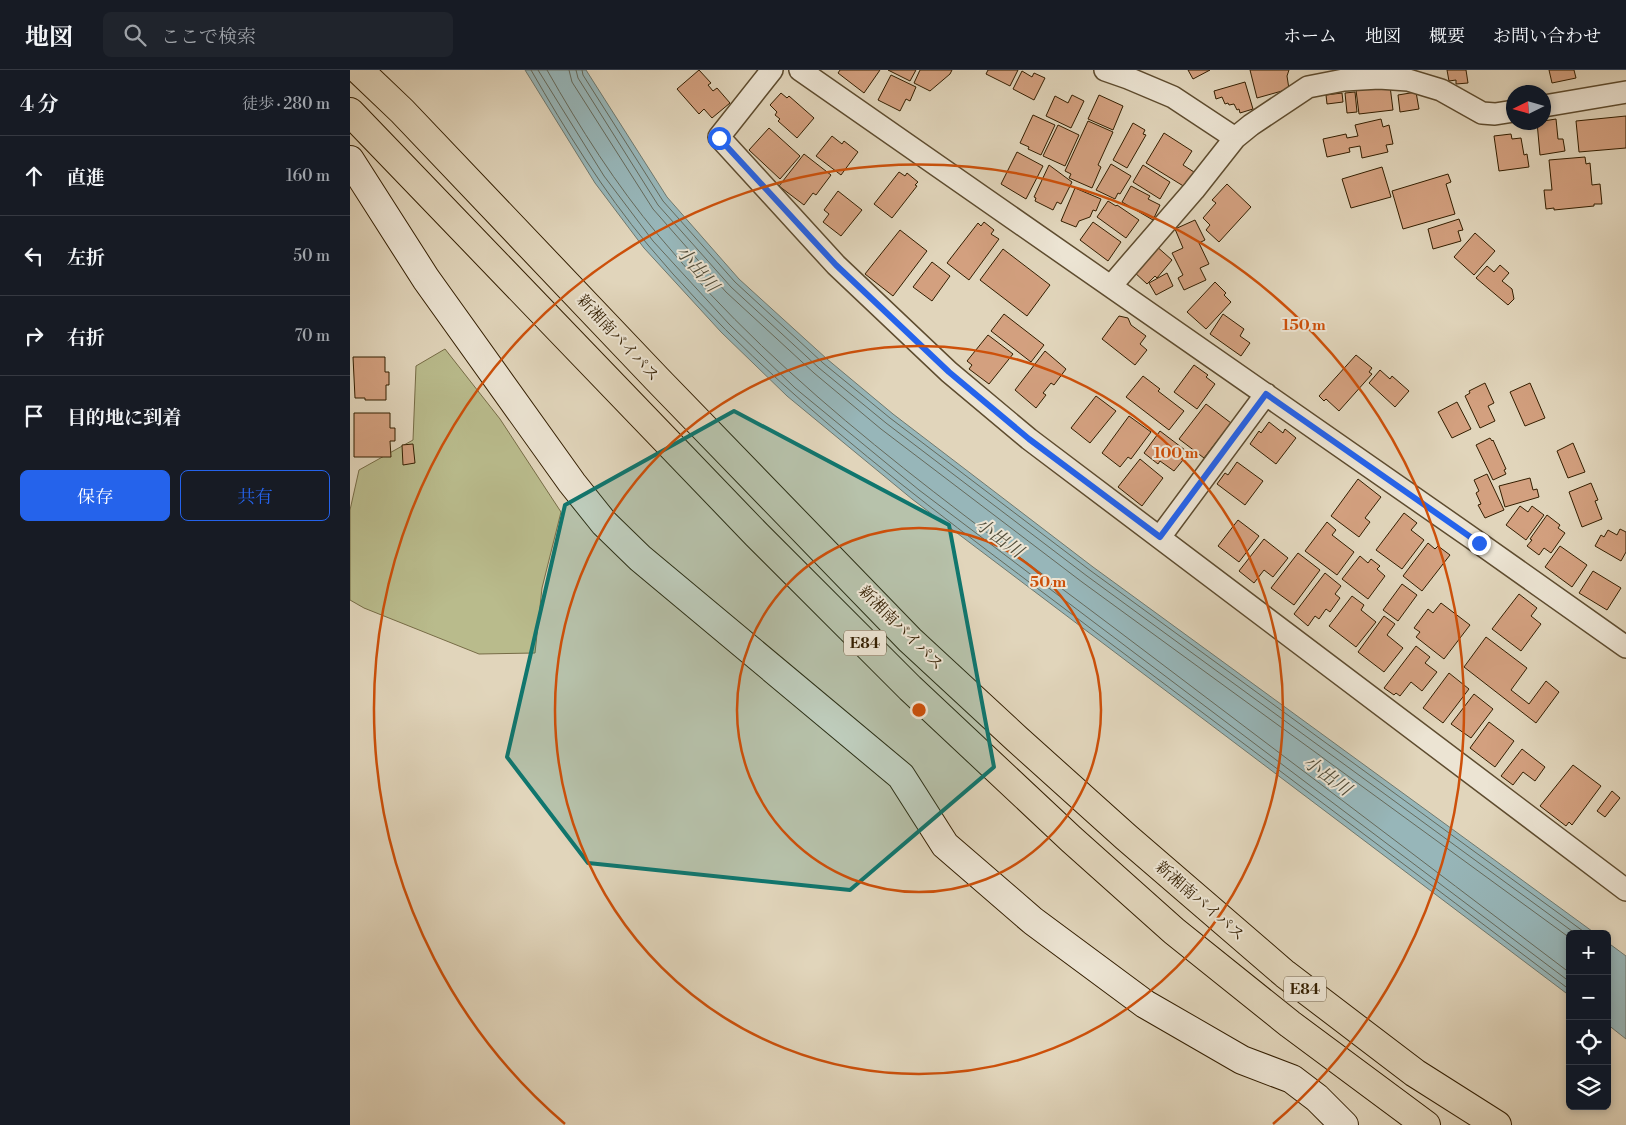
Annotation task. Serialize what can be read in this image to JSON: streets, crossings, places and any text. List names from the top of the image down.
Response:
{
  "streets": {
    "highway": ["新湘南バイパス", "E84"]
  },
  "water": ["小出川"],
  "north": "left",
  "page": {
    "header": "地図",
    "search": "ここで検索",
    "nav": [
      "ホーム",
      "地図",
      "概要",
      "お問い合わせ"
    ],
    "heading": ["4 分", "徒歩 · 280 m"],
    "list": [
      ["直進", "160 m"],
      ["左折", "50 m"],
      ["右折", "70 m"],
      "目的地に到着"
    ],
    "buttons": ["保存", "共有"],
    "map_buttons": ["+", "−"]
  },
  "rings": ["150 m", "100 m", "50 m"]
}
